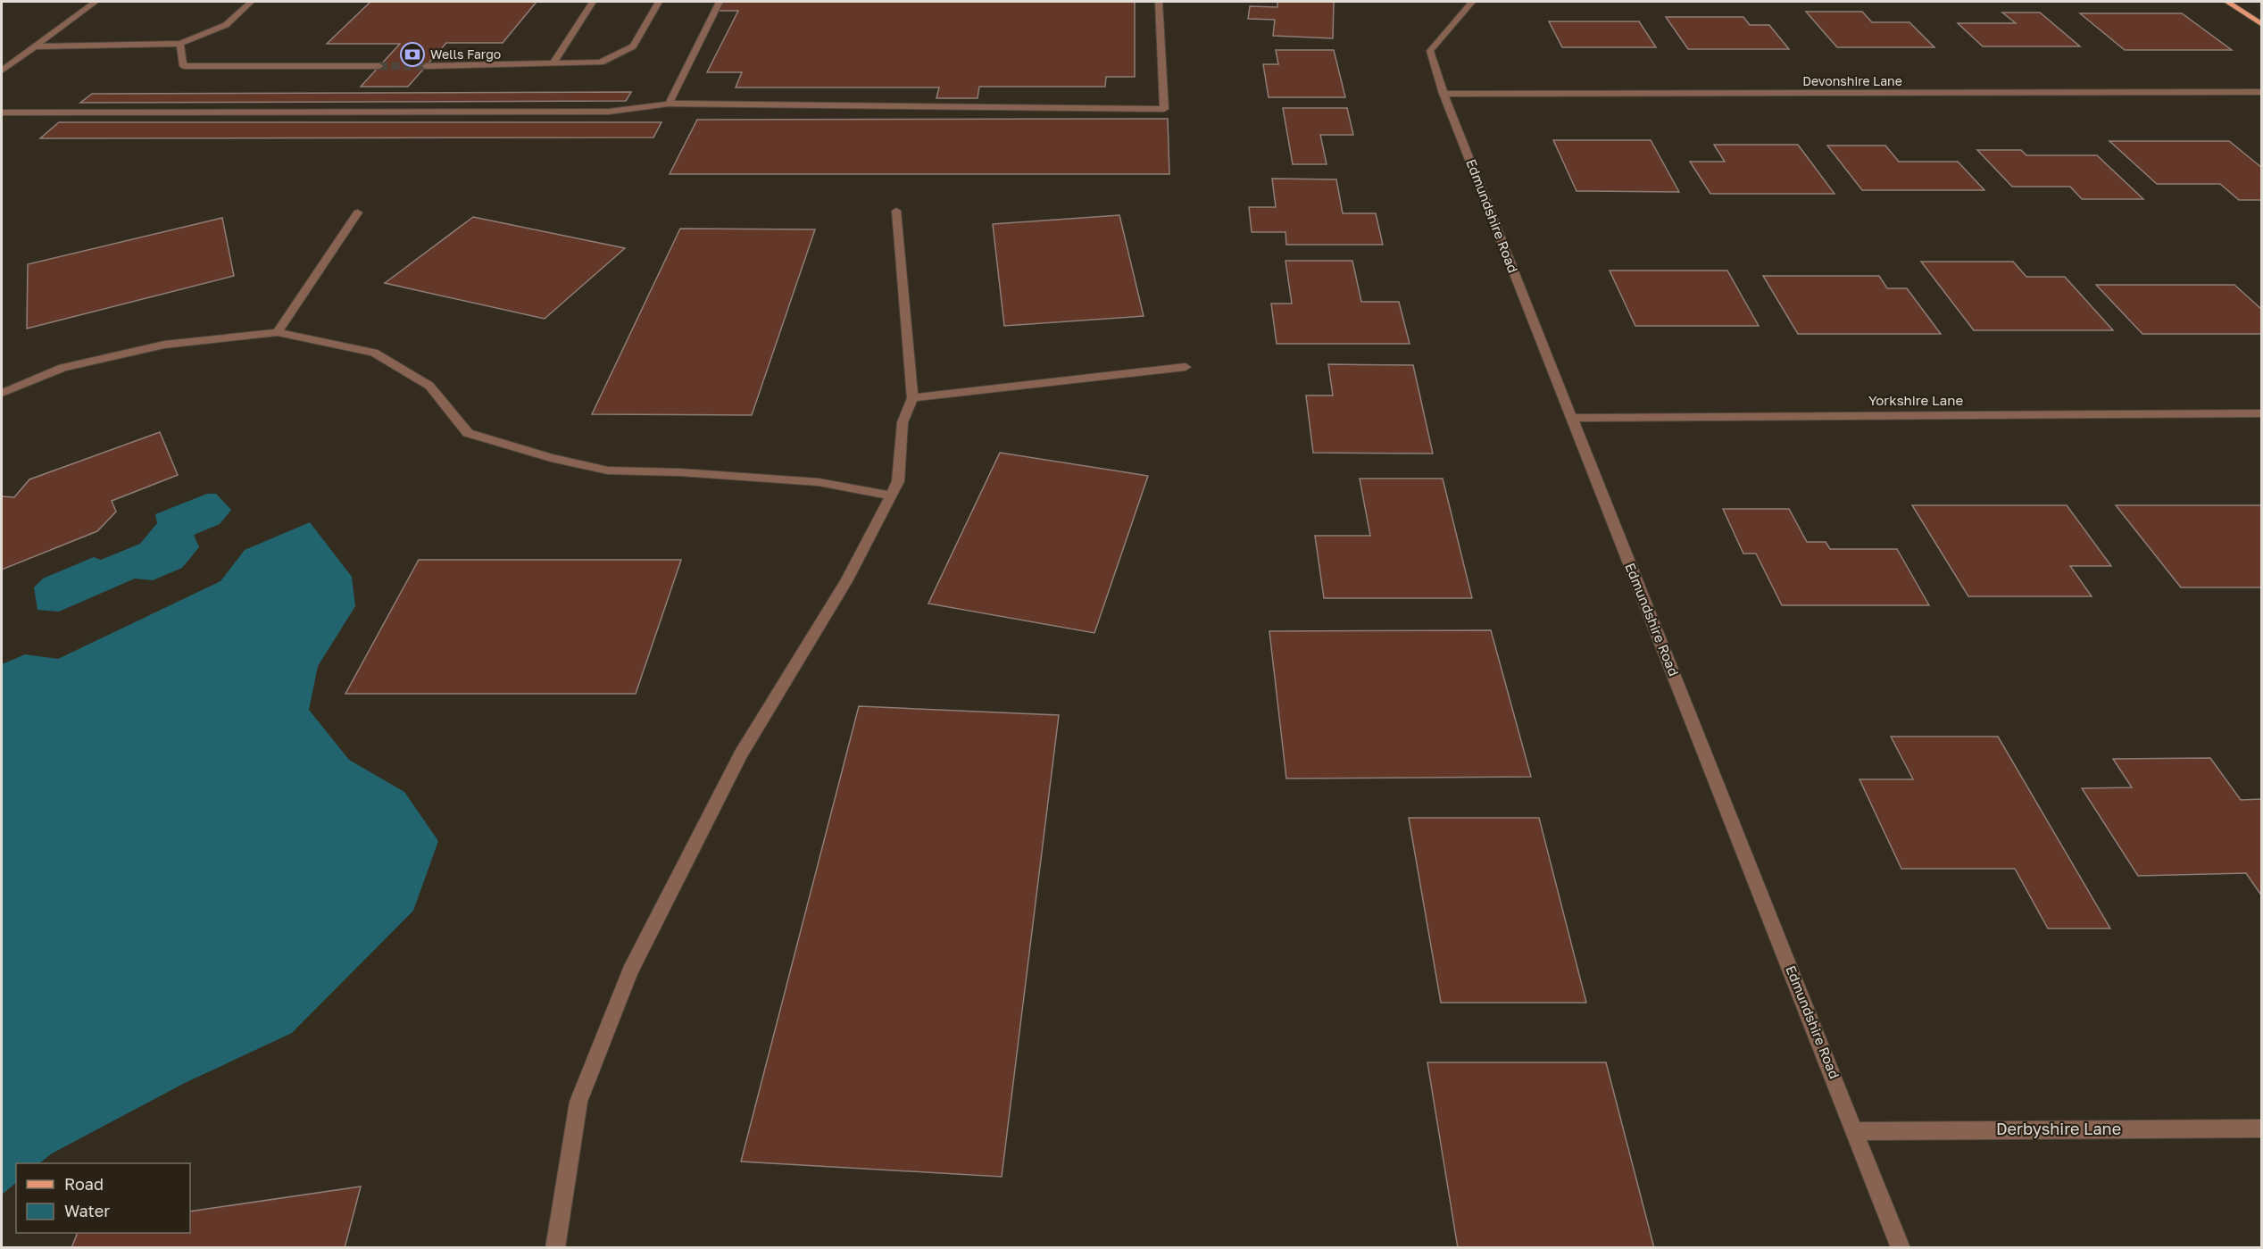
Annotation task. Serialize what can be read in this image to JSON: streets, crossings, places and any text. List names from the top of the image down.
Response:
{
  "streets": {
    "street": [
      "Devonshire Lane",
      "Edmundshire Road",
      "Yorkshire Lane",
      "Derbyshire Lane"
    ]
  },
  "crossings": [
    ["Devonshire Lane", "Edmundshire Road"],
    ["Edmundshire Road", "Yorkshire Lane"],
    ["Edmundshire Road", "Derbyshire Lane"]
  ],
  "places": {
    "bank": ["Wells Fargo"]
  },
  "legend": ["Road", "Water"]
}
